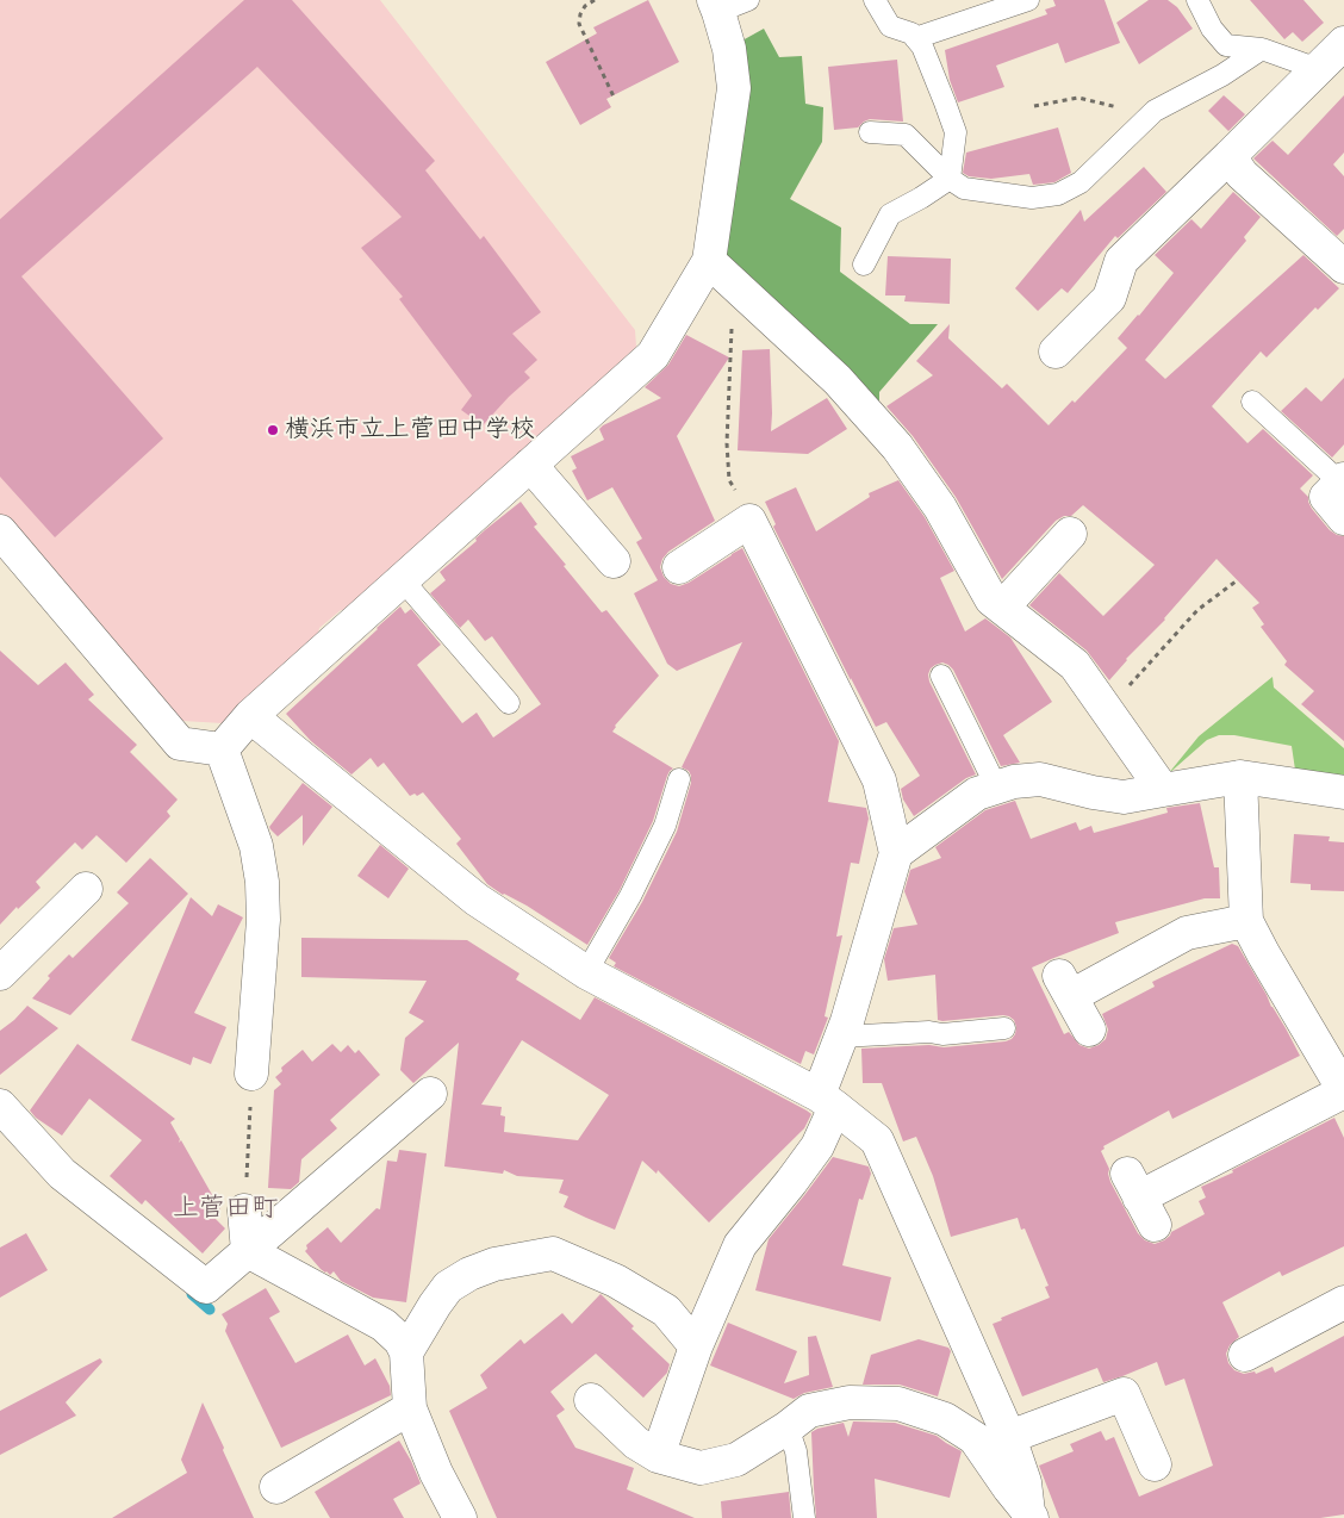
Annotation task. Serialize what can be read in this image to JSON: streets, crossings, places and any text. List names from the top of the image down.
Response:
{
  "districts": ["上菅田町"],
  "places": ["横浜市立上菅田中学校"]
}
